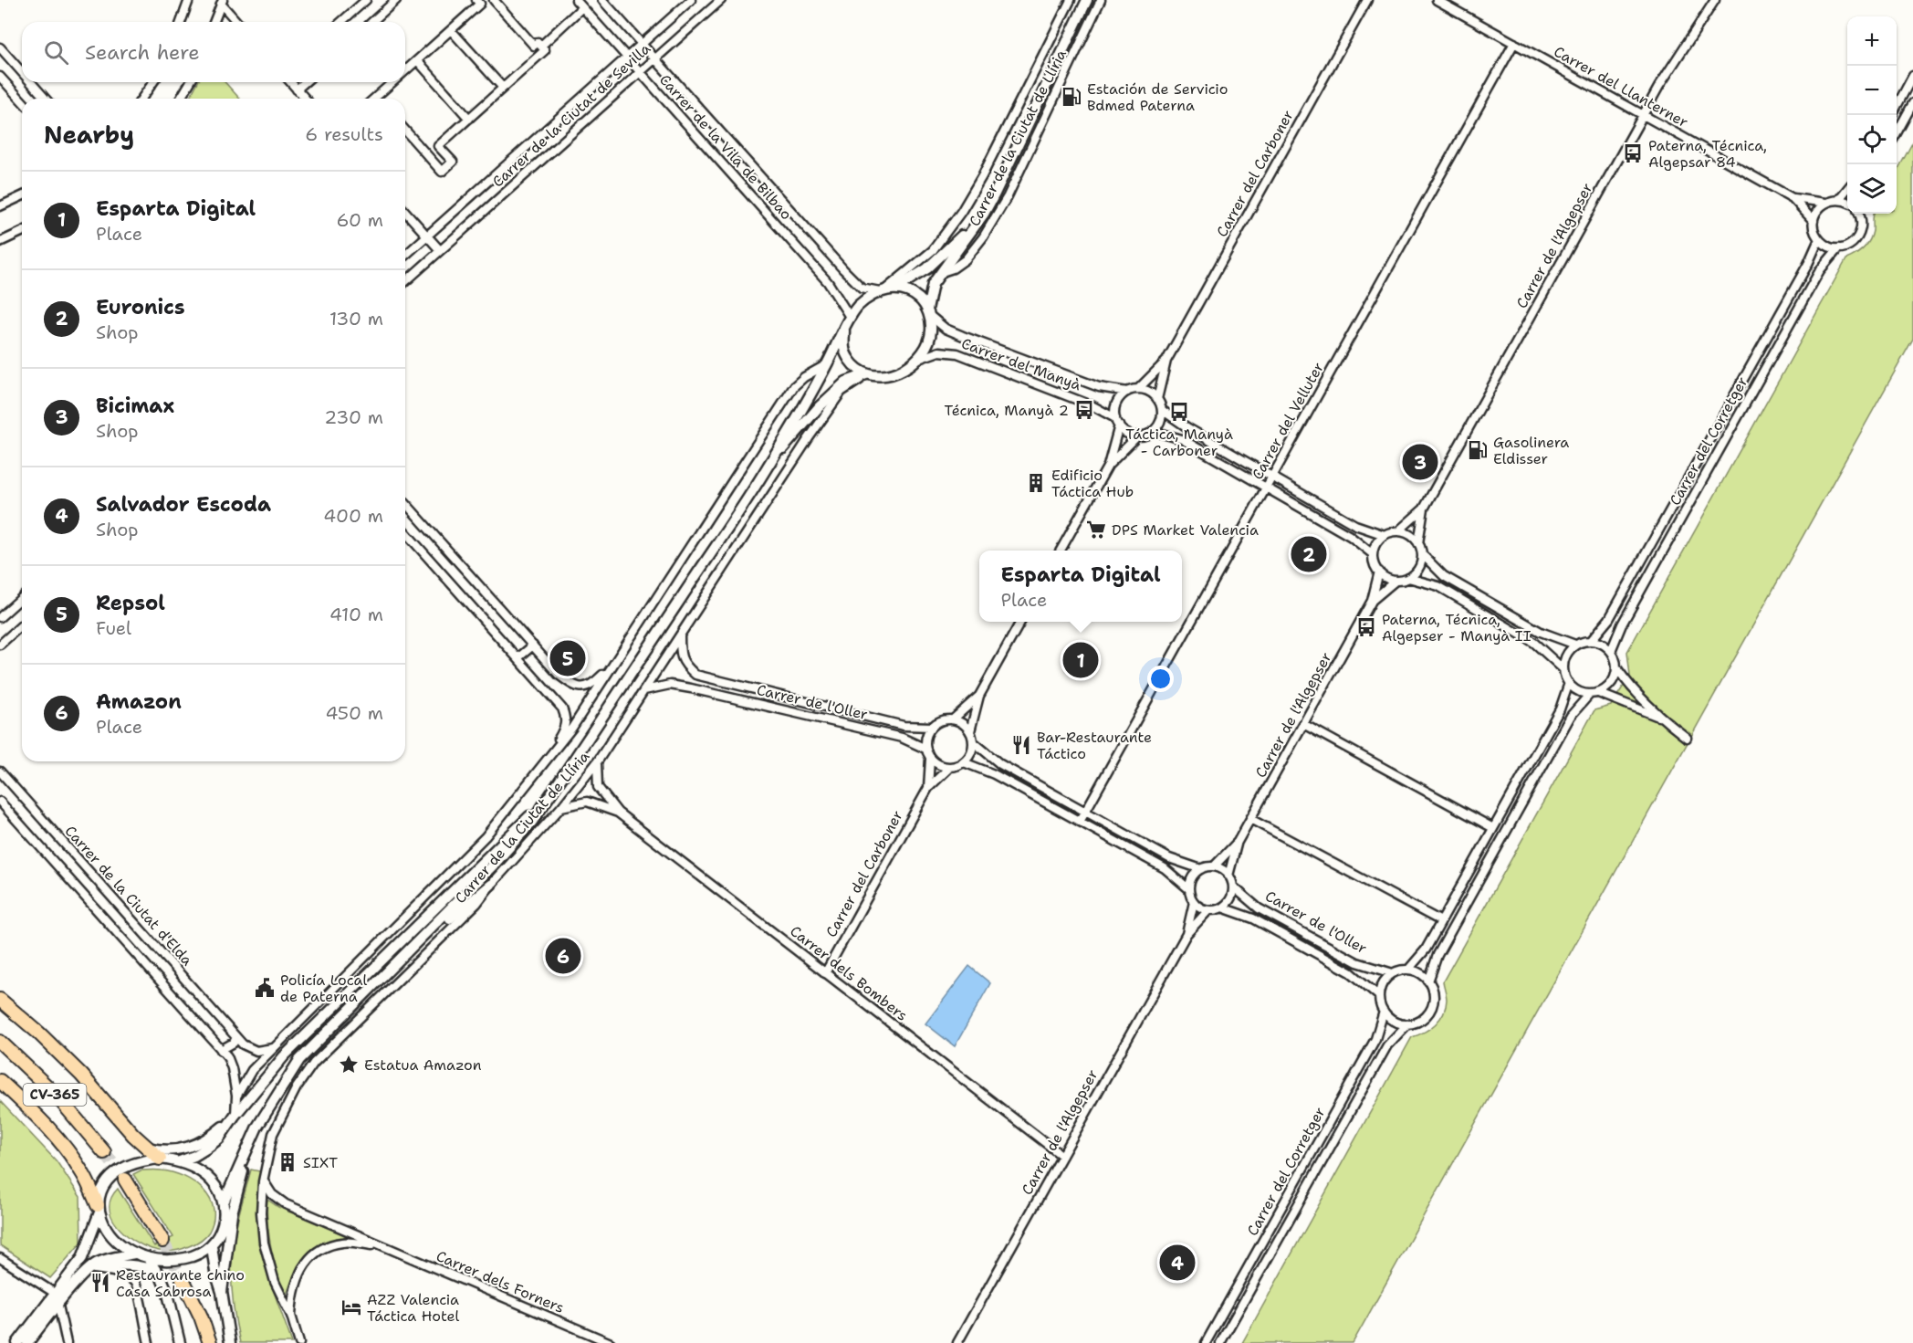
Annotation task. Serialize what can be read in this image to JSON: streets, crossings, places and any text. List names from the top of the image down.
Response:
{
  "streets": {
    "main road": ["CV-365"],
    "street": [
      "Carrer del Llanterner",
      "Carrer de la Ciutat de Sevilla",
      "Carrer de la Ciutat de Llíria",
      "Carrer de la Vila de Bilbao",
      "Carrer del Carboner",
      "Carrer de l'Algepser",
      "Carrer del Manyà",
      "Carrer del Velluter",
      "Carrer del Corretger",
      "Carrer de l'Oller",
      "Carrer de la Ciutat d'Elda",
      "Carrer dels Bombers",
      "Carrer dels Forners"
    ]
  },
  "crossings": [
    ["Carrer del Llanterner", "Carrer de l'Algepser"],
    ["Carrer del Llanterner", "Carrer del Velluter"],
    ["Carrer de la Ciutat de Sevilla", "Carrer de la Vila de Bilbao"],
    ["Carrer de la Ciutat de Llíria", "Carrer de la Vila de Bilbao"],
    ["Carrer de la Ciutat de Llíria", "Carrer del Manyà"],
    ["Carrer de la Ciutat de Llíria", "Carrer de l'Oller"],
    ["Carrer de la Ciutat de Llíria", "Carrer de la Ciutat d'Elda"],
    ["Carrer de la Ciutat de Llíria", "Carrer dels Bombers"],
    ["Carrer de la Ciutat de Llíria", "Carrer dels Forners"],
    ["Carrer de la Vila de Bilbao", "Carrer del Manyà"],
    ["Carrer del Carboner", "Carrer del Manyà"],
    ["Carrer del Carboner", "Carrer de l'Oller"],
    ["Carrer del Carboner", "Carrer dels Bombers"],
    ["Carrer de l'Algepser", "Carrer dels Bombers"],
    ["Carrer del Corretger", "Carrer de l'Oller"]
  ],
  "places": {
    "fuel station": ["Estación de Servicio Bdmed Paterna", "Gasolinera Eldisser"],
    "bus stop": [
      "Paterna, Técnica, Algepsar 84",
      "Técnica, Manyà 2",
      "Táctica, Manyà - Carboner",
      "Paterna, Técnica, Algepser - Manyà II"
    ],
    "building": ["Edificio Táctica Hub", "SIXT"],
    "supermarket": ["DPS Market Valencia"],
    "restaurant": ["Bar-Restaurante Táctico", "Restaurante chino Casa Sabrosa"],
    "public building": ["Policía Local de Paterna"],
    "place": ["Estatua Amazon"],
    "hotel": ["AZZ Valencia Táctica Hotel"]
  },
  "page": {
    "map_buttons": ["+", "−"],
    "search": "Search here",
    "heading": ["Nearby", "6 results"],
    "list": [
      {
        "mark": "1",
        "name": "Esparta Digital",
        "note": "Place",
        "value": "60 m"
      },
      {
        "mark": "2",
        "name": "Euronics",
        "note": "Shop",
        "value": "130 m"
      },
      {
        "mark": "3",
        "name": "Bicimax",
        "note": "Shop",
        "value": "230 m"
      },
      {
        "mark": "4",
        "name": "Salvador Escoda",
        "note": "Shop",
        "value": "400 m"
      },
      {
        "mark": "5",
        "name": "Repsol",
        "note": "Fuel",
        "value": "410 m"
      },
      {
        "mark": "6",
        "name": "Amazon",
        "note": "Place",
        "value": "450 m"
      }
    ],
    "pins": [
      "3",
      "2",
      "5",
      "1",
      "6",
      "4"
    ],
    "popup": ["Esparta Digital", "Place"]
  }
}
